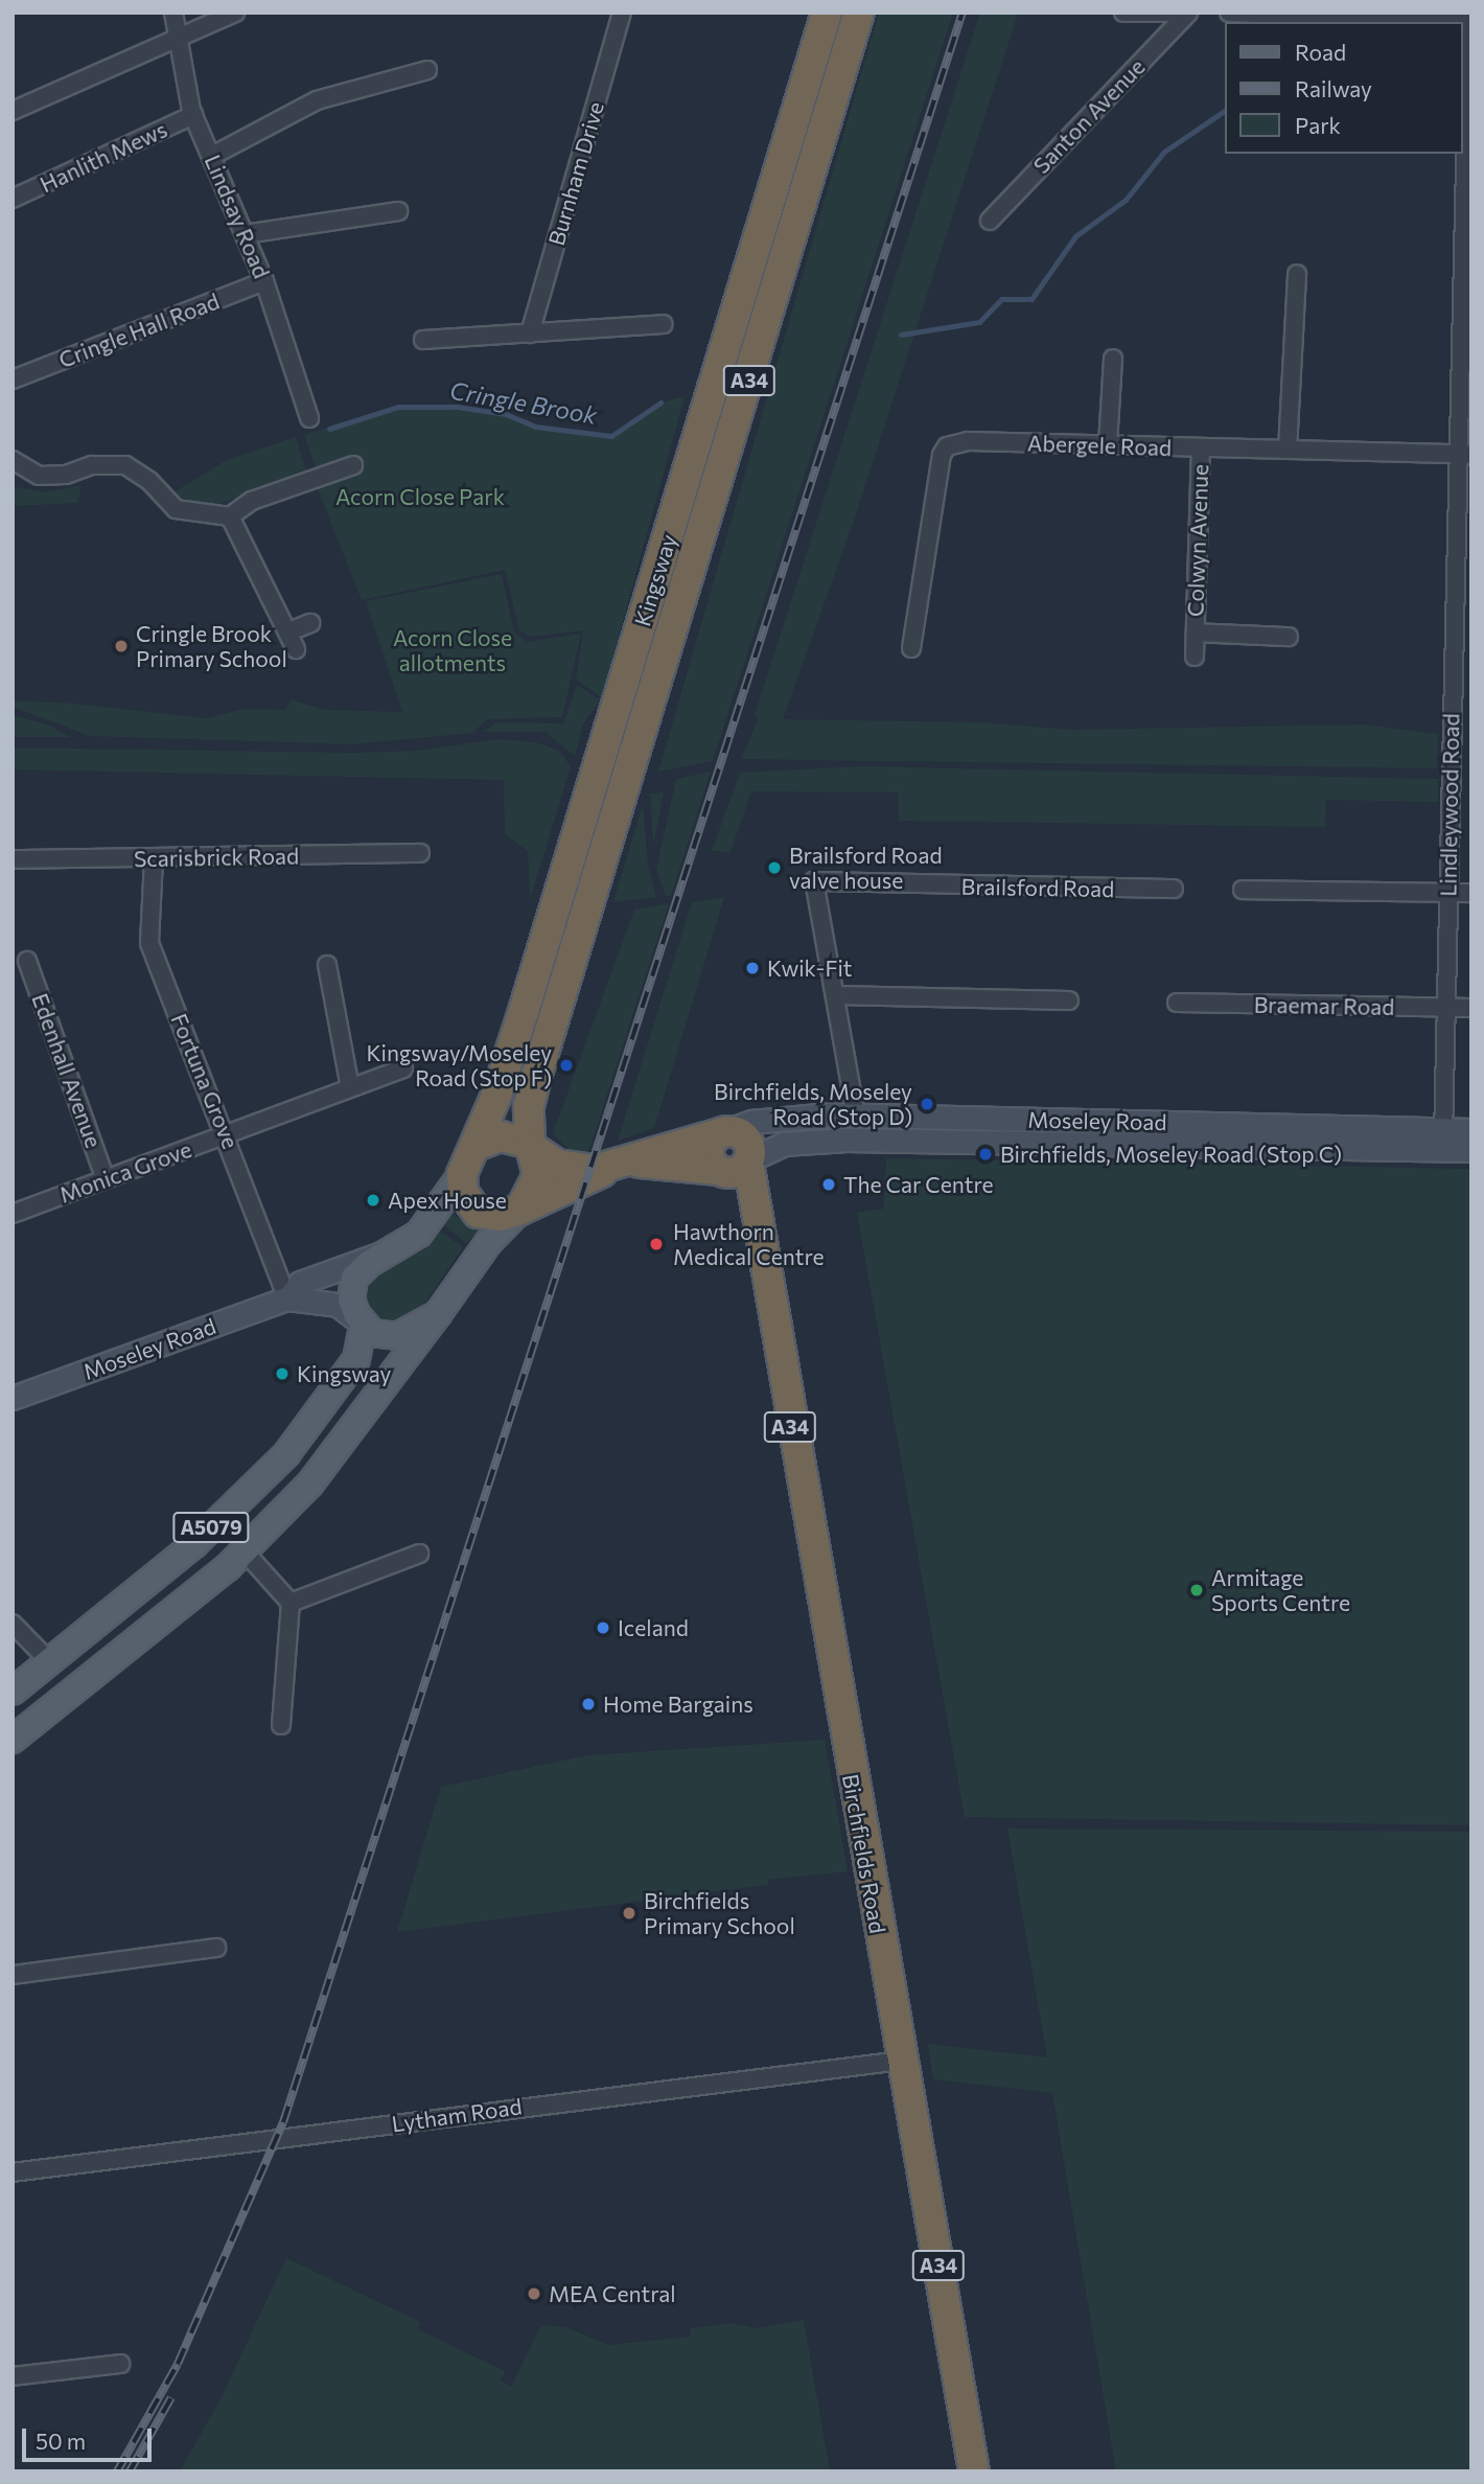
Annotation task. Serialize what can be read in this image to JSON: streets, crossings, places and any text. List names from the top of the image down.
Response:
{
  "streets": {
    "highway": [
      "A34",
      "Kingsway",
      "Moseley Road",
      "Birchfields Road"
    ],
    "main road": ["A5079"],
    "street": [
      "Santon Avenue",
      "Hanlith Mews",
      "Burnham Drive",
      "Lindsay Road",
      "Cringle Hall Road",
      "Abergele Road",
      "Colwyn Avenue",
      "Lindleywood Road",
      "Scarisbrick Road",
      "Brailsford Road",
      "Braemar Road",
      "Edenhall Avenue",
      "Fortuna Grove",
      "Monica Grove",
      "Lytham Road"
    ]
  },
  "crossings": [
    ["Hanlith Mews", "Lindsay Road"],
    ["Lindsay Road", "Cringle Hall Road"],
    ["A34", "Kingsway"],
    ["A34", "Moseley Road"],
    ["A34", "A5079"],
    ["A34", "Birchfields Road"],
    ["Abergele Road", "Colwyn Avenue"],
    ["Abergele Road", "Lindleywood Road"],
    ["Kingsway", "Moseley Road"],
    ["Kingsway", "A5079"],
    ["Lindleywood Road", "Braemar Road"],
    ["Lindleywood Road", "Moseley Road"],
    ["Scarisbrick Road", "Fortuna Grove"],
    ["Edenhall Avenue", "Monica Grove"],
    ["Fortuna Grove", "Moseley Road"],
    ["Fortuna Grove", "Monica Grove"],
    ["Moseley Road", "A5079"],
    ["Moseley Road", "Birchfields Road"],
    ["Birchfields Road", "Lytham Road"]
  ],
  "water": ["Cringle Brook"],
  "parks": ["Acorn Close Park", "Acorn Close allotments"],
  "places": [
    "Cringle Brook Primary School",
    "Brailsford Road valve house",
    "Kwik-Fit",
    "Kingsway/Moseley Road (Stop F)",
    "Birchfields, Moseley Road (Stop D)",
    "Birchfields, Moseley Road (Stop C)",
    "The Car Centre",
    "Apex House",
    "Hawthorn Medical Centre",
    "Kingsway",
    "Armitage Sports Centre",
    "Iceland",
    "Home Bargains",
    "Birchfields Primary School",
    "MEA Central"
  ],
  "legend": ["Road", "Railway", "Park"],
  "scale_bar": "50 m"
}
